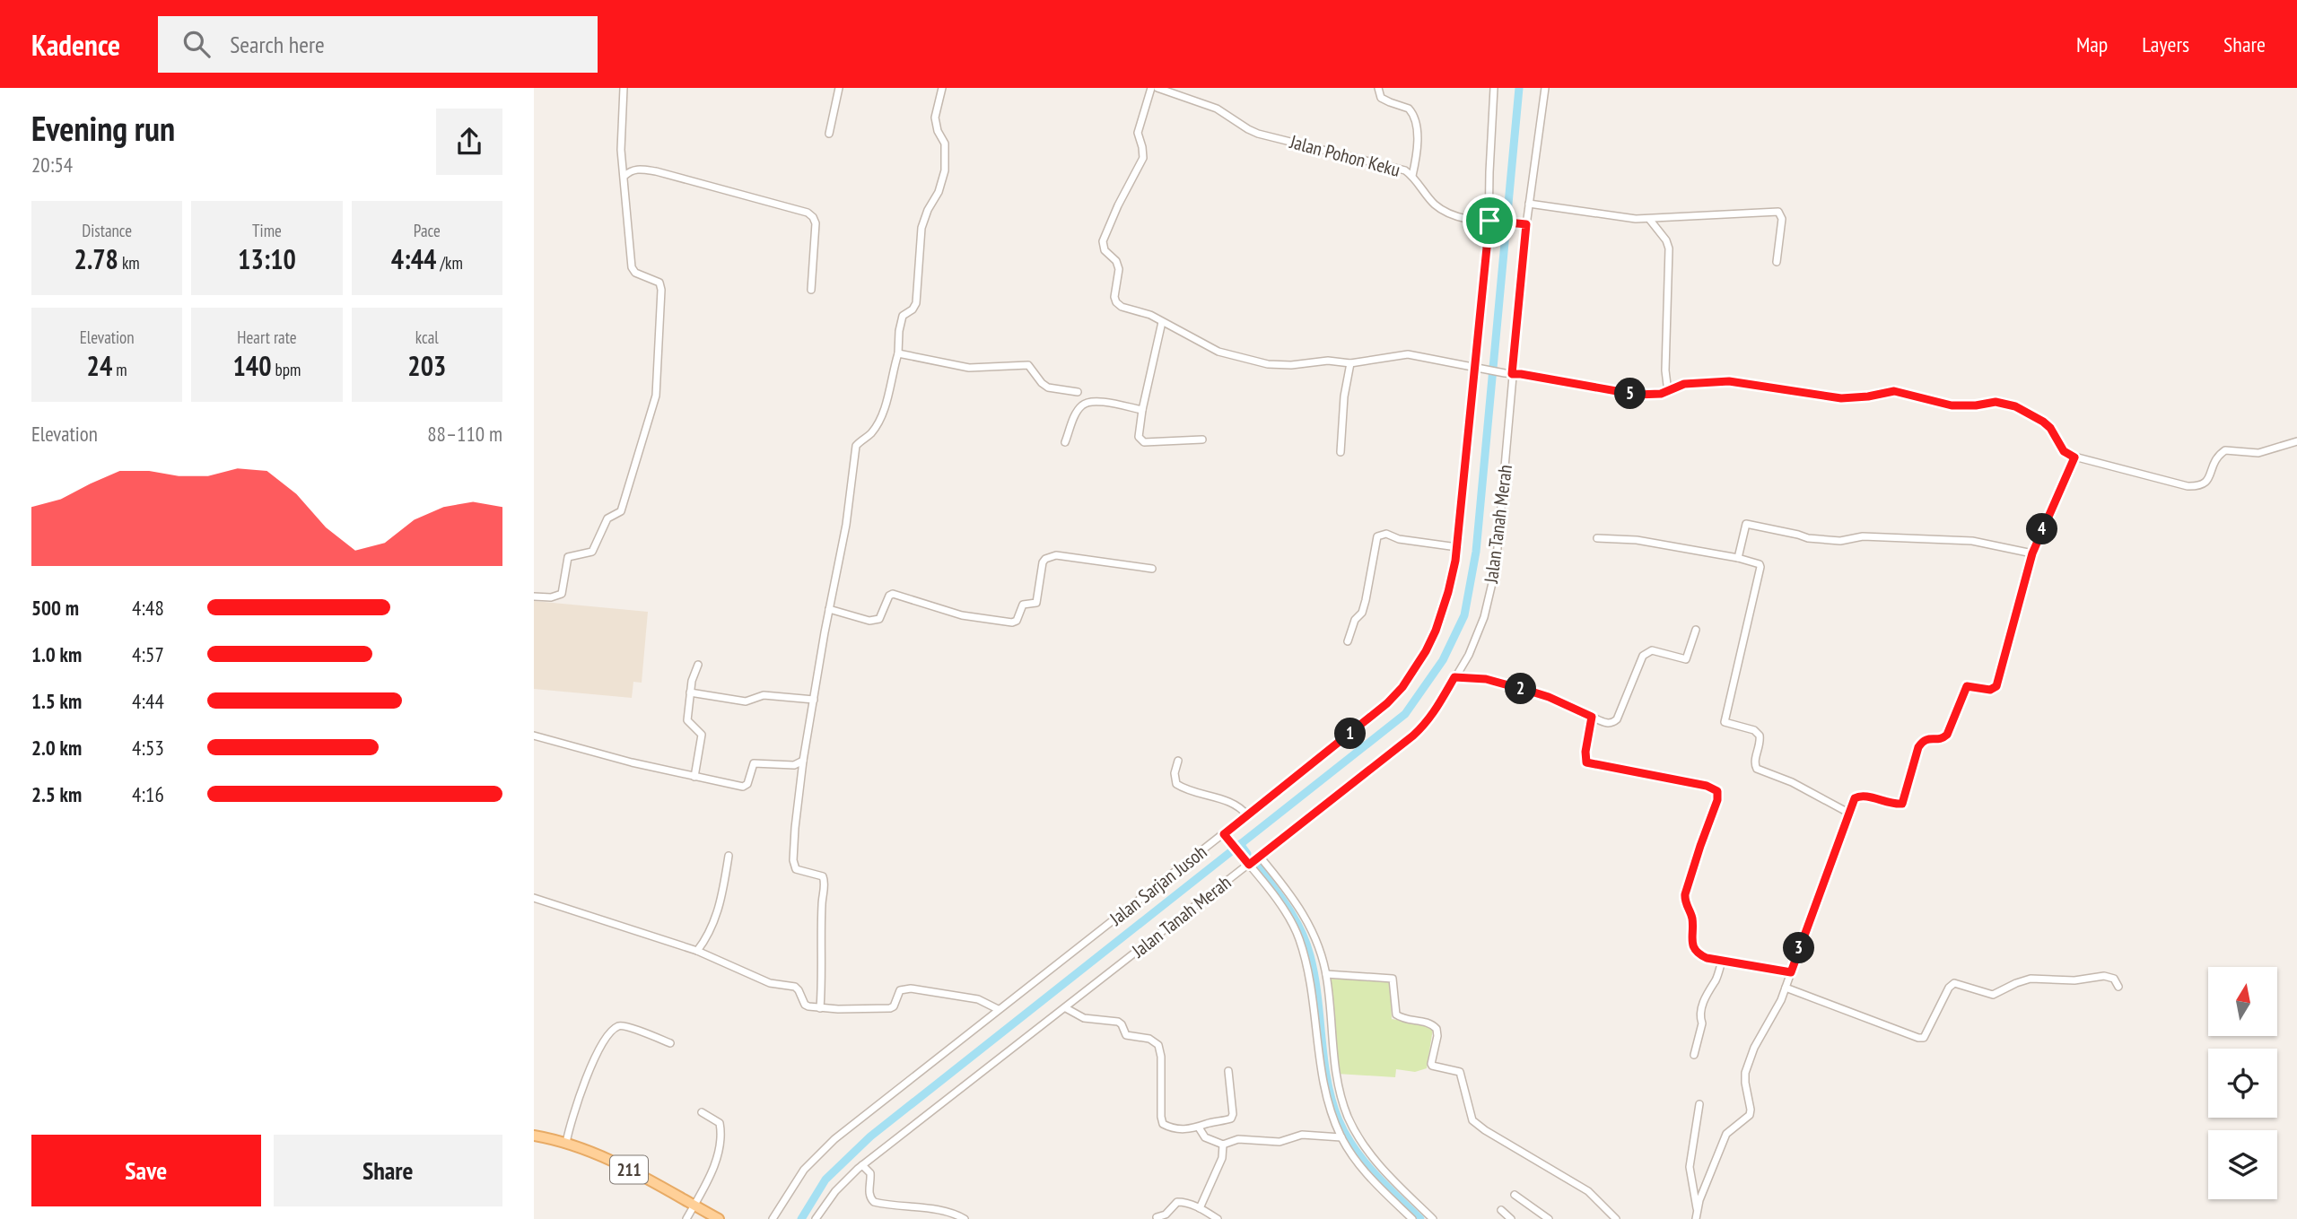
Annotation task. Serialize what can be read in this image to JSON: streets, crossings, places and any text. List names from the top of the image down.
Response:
{
  "streets": {
    "main road": ["211"],
    "street": ["Jalan Pohon Keku", "Jalan Tanah Merah", "Jalan Sarjan Jusoh"]
  },
  "crossings": [
    ["Jalan Pohon Keku", "Jalan Tanah Merah"],
    ["Jalan Pohon Keku", "Jalan Sarjan Jusoh"]
  ],
  "north": "top",
  "page": {
    "header": "Kadence",
    "search": "Search here",
    "nav": ["Map", "Layers", "Share"],
    "heading": ["Evening run", "20:54"],
    "stats": [
      ["Distance", "2.78 km"],
      ["Time", "13:10"],
      ["Pace", "4:44 /km"],
      ["Elevation", "24 m"],
      ["Heart rate", "140 bpm"],
      ["kcal", "203"]
    ],
    "pins": [
      "5",
      "4",
      "2",
      "1",
      "3"
    ],
    "chart": ["Elevation", "88–110 m"],
    "list": [
      {
        "name": "500 m",
        "note": "4:48"
      },
      {
        "name": "1.0 km",
        "note": "4:57"
      },
      {
        "name": "1.5 km",
        "note": "4:44"
      },
      {
        "name": "2.0 km",
        "note": "4:53"
      },
      {
        "name": "2.5 km",
        "note": "4:16"
      }
    ],
    "buttons": ["Save", "Share"]
  }
}
